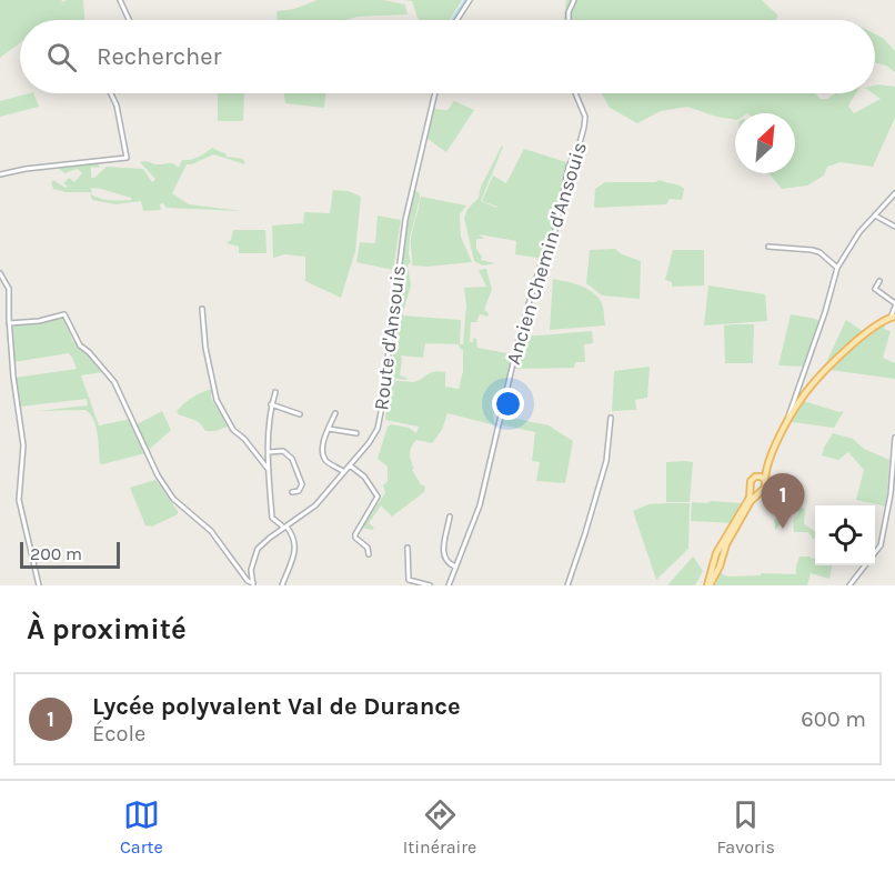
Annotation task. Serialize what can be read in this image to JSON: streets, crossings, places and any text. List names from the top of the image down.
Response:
{
  "streets": {
    "street": ["Ancien Chemin d'Ansouis", "Route d'Ansouis"]
  },
  "scale_bar": "200 m",
  "north": "top right",
  "page": {
    "search": "Rechercher",
    "pins": "1",
    "scale": "200 m",
    "heading": "À proximité",
    "list": [
      {
        "mark": "1",
        "name": "Lycée polyvalent Val de Durance",
        "note": "École",
        "value": "600 m"
      }
    ],
    "nav": ["Carte", "Itinéraire", "Favoris"]
  }
}
